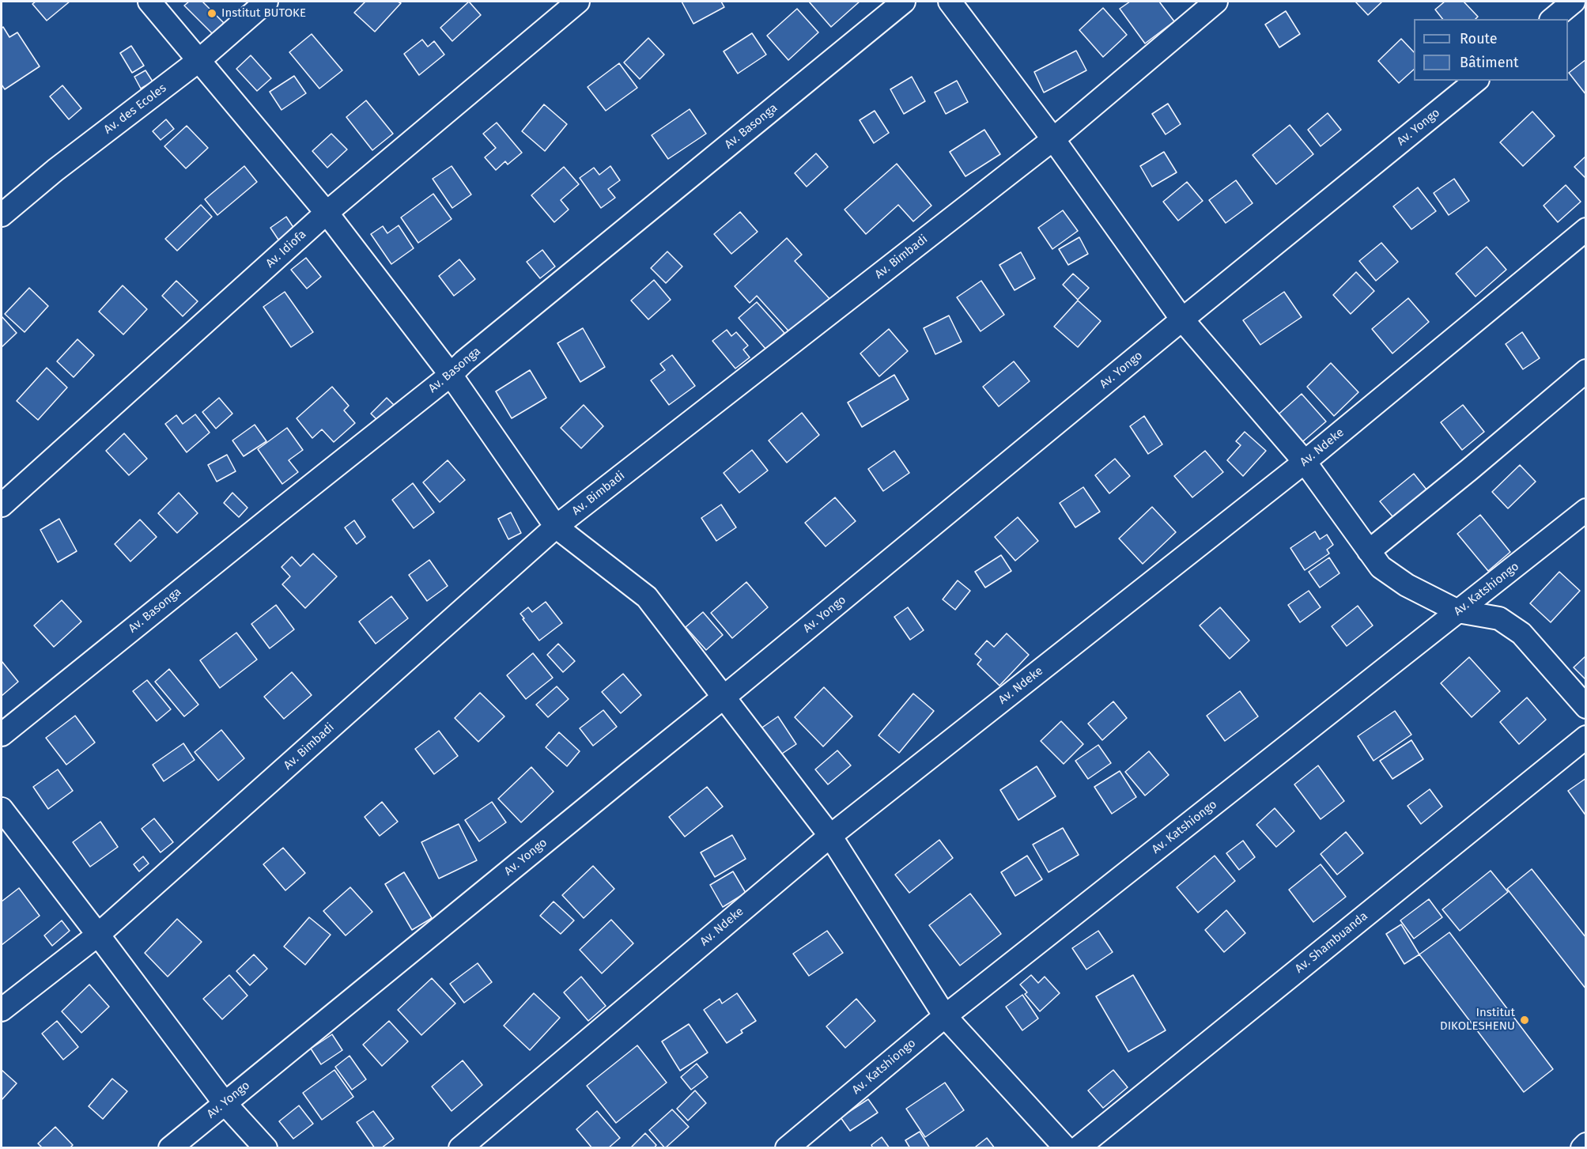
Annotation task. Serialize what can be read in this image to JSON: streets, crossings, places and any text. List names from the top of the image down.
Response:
{
  "streets": {
    "street": [
      "Av. des Ecoles",
      "Av. Basonga",
      "Av. Yongo",
      "Av. Idiofa",
      "Av. Bimbadi",
      "Av. Ndeke",
      "Av. Katshiongo",
      "Av. Shambuanda"
    ]
  },
  "places": ["Institut BUTOKE", "Institut DIKOLESHENU"],
  "legend": ["Route", "Bâtiment"]
}
